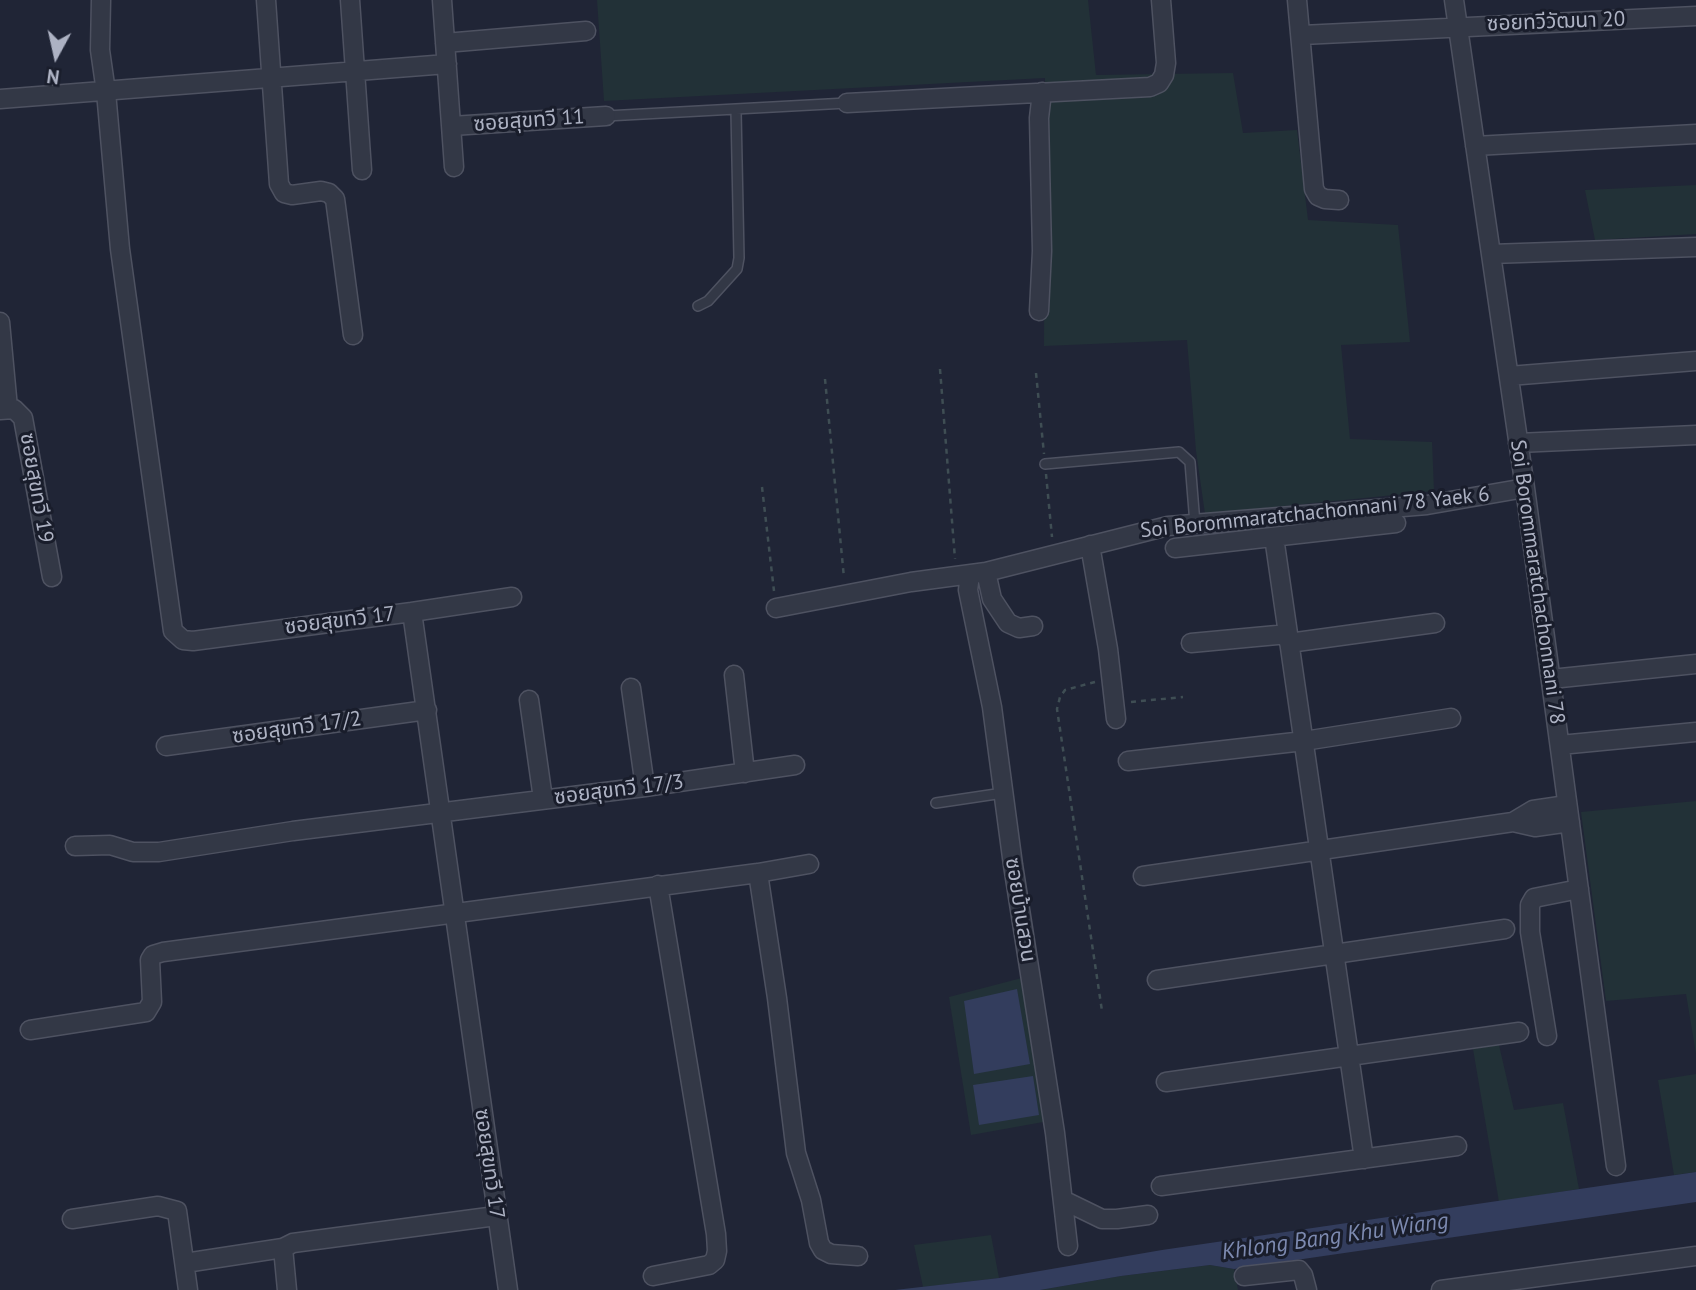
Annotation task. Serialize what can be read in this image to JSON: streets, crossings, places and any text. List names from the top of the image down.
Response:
{
  "streets": {
    "street": [
      "ซอยทวีวัฒนา 20",
      "ซอยสุขทวี 11",
      "ซอยสุขทวี 19",
      "Soi Borommaratchachonnani 78 Yaek 6",
      "Soi Borommaratchachonnani 78",
      "ซอยสุขทวี 17",
      "ซอยสุขทวี 17/2",
      "ซอยสุขทวี 17/3",
      "ซอยบ้านสวน"
    ]
  },
  "crossings": [
    ["ซอยทวีวัฒนา 20", "Soi Borommaratchachonnani 78"],
    ["Soi Borommaratchachonnani 78 Yaek 6", "Soi Borommaratchachonnani 78"],
    ["Soi Borommaratchachonnani 78 Yaek 6", "ซอยบ้านสวน"],
    ["ซอยสุขทวี 17", "ซอยสุขทวี 17/2"],
    ["ซอยสุขทวี 17", "ซอยสุขทวี 17/3"]
  ],
  "water": ["Khlong Bang Khu Wiang"],
  "north": "bottom"
}
